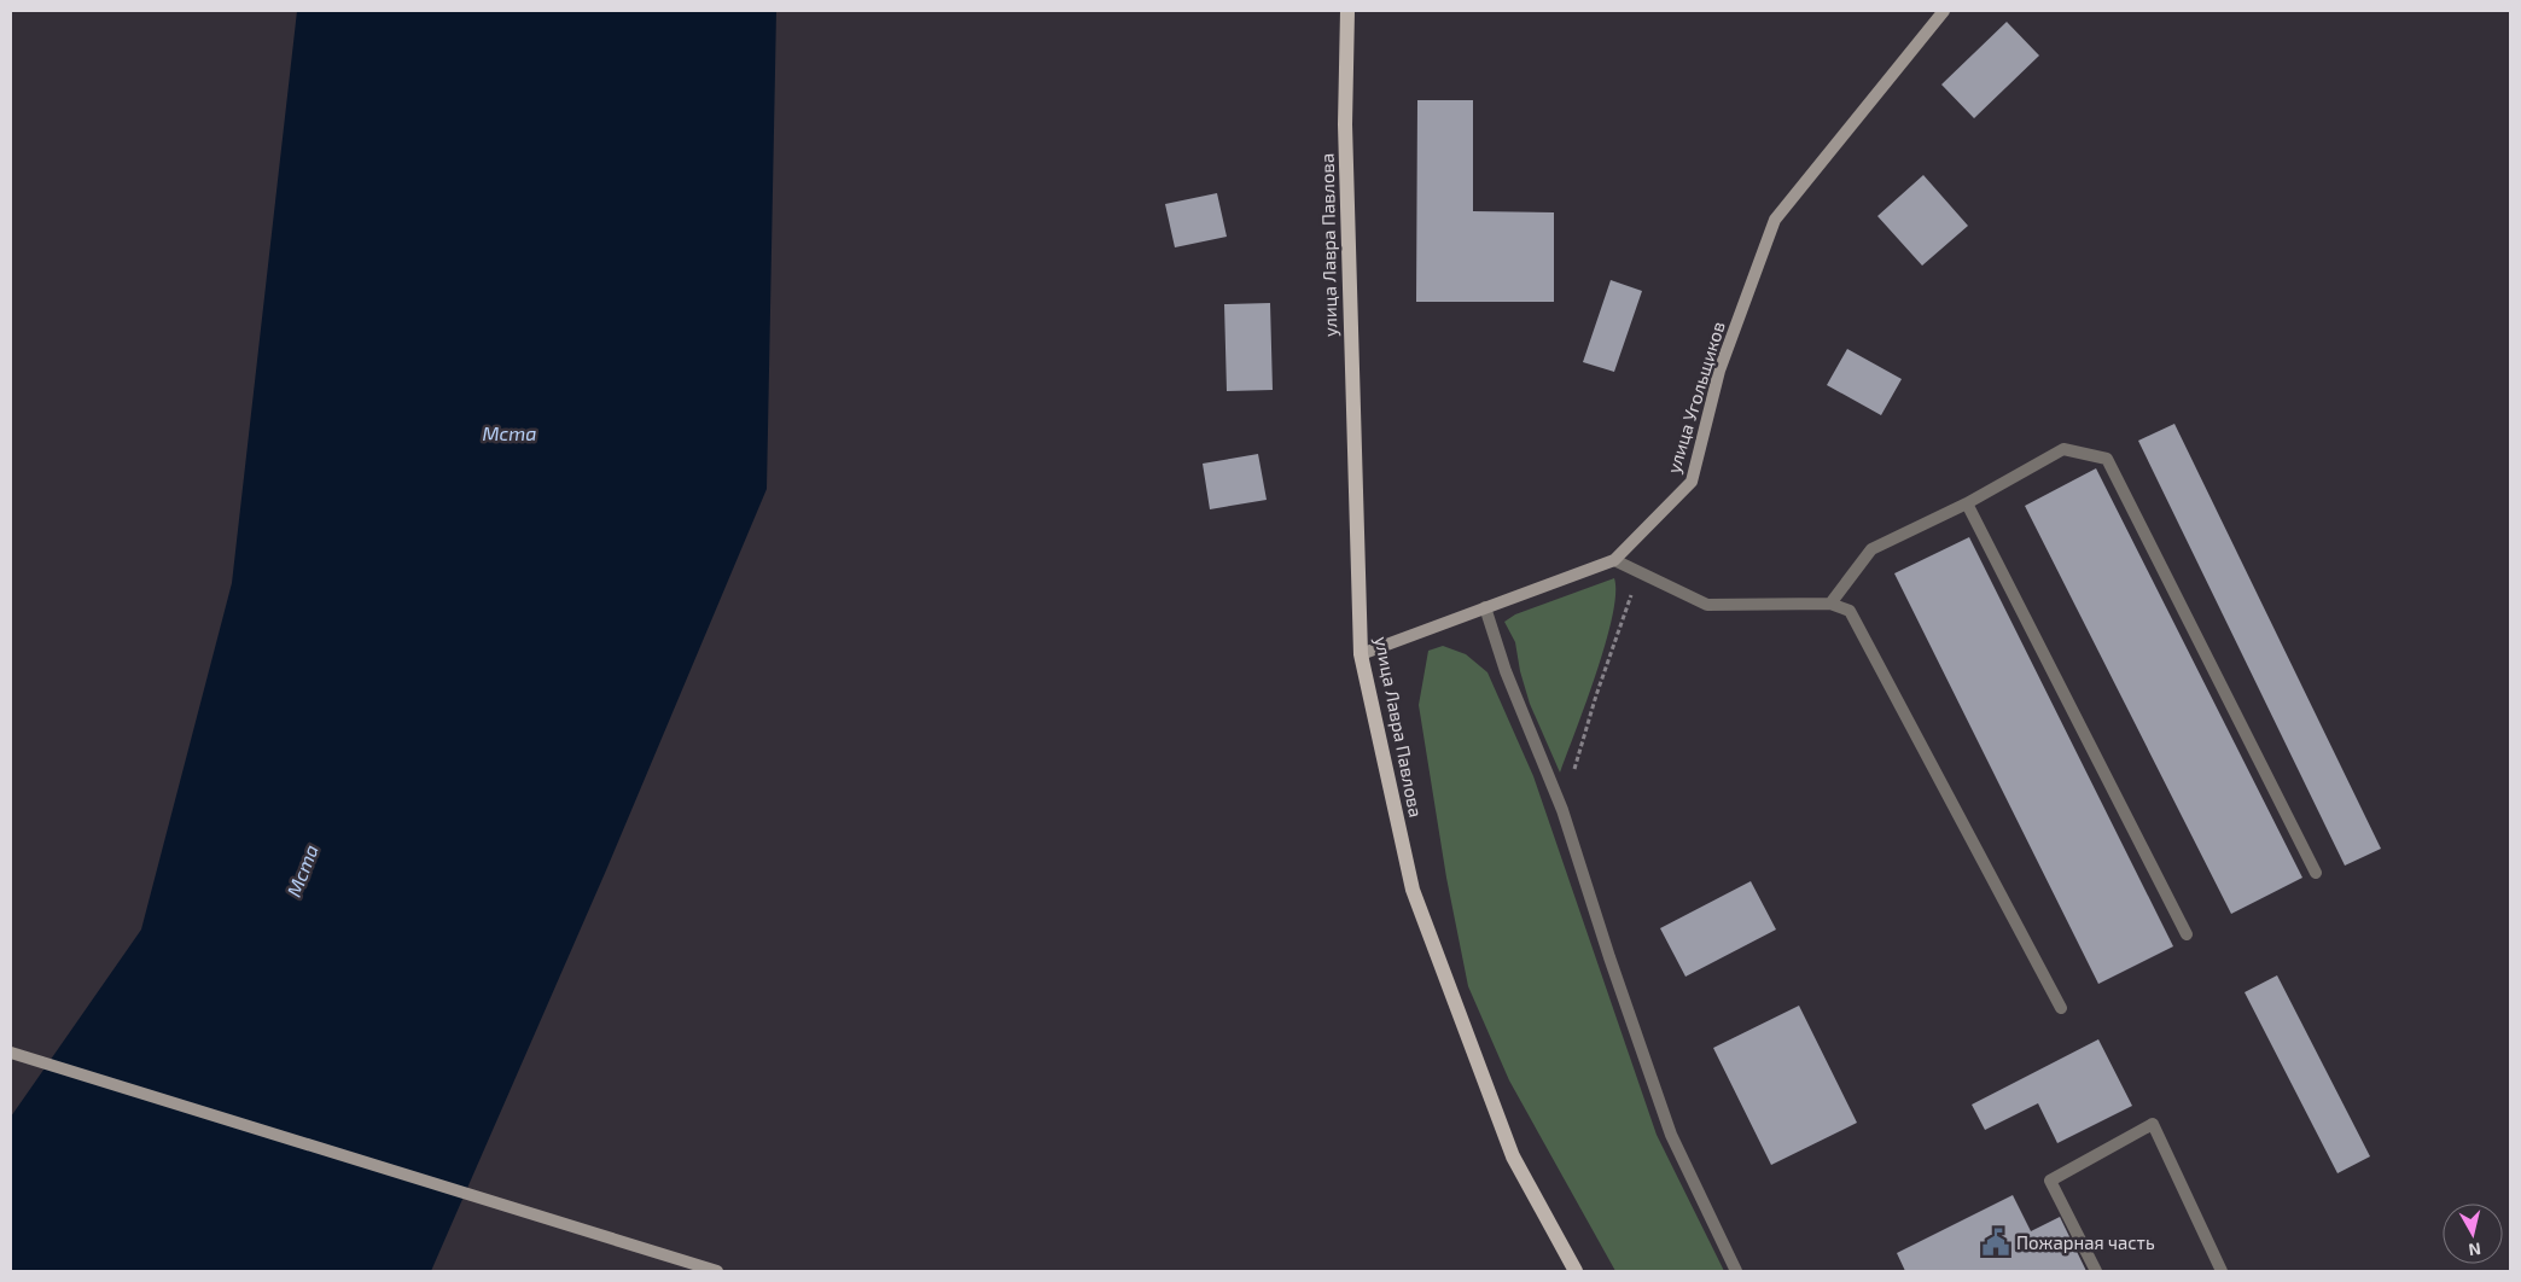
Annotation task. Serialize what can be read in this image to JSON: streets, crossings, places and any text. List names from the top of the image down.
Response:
{
  "streets": {
    "main road": ["улица Лавра Павлова"],
    "street": ["улица Угольщиков"]
  },
  "crossings": [
    ["улица Лавра Павлова", "улица Угольщиков"]
  ],
  "water": ["Мста"],
  "places": {
    "public building": ["Пожарная часть"]
  },
  "north": "bottom"
}
